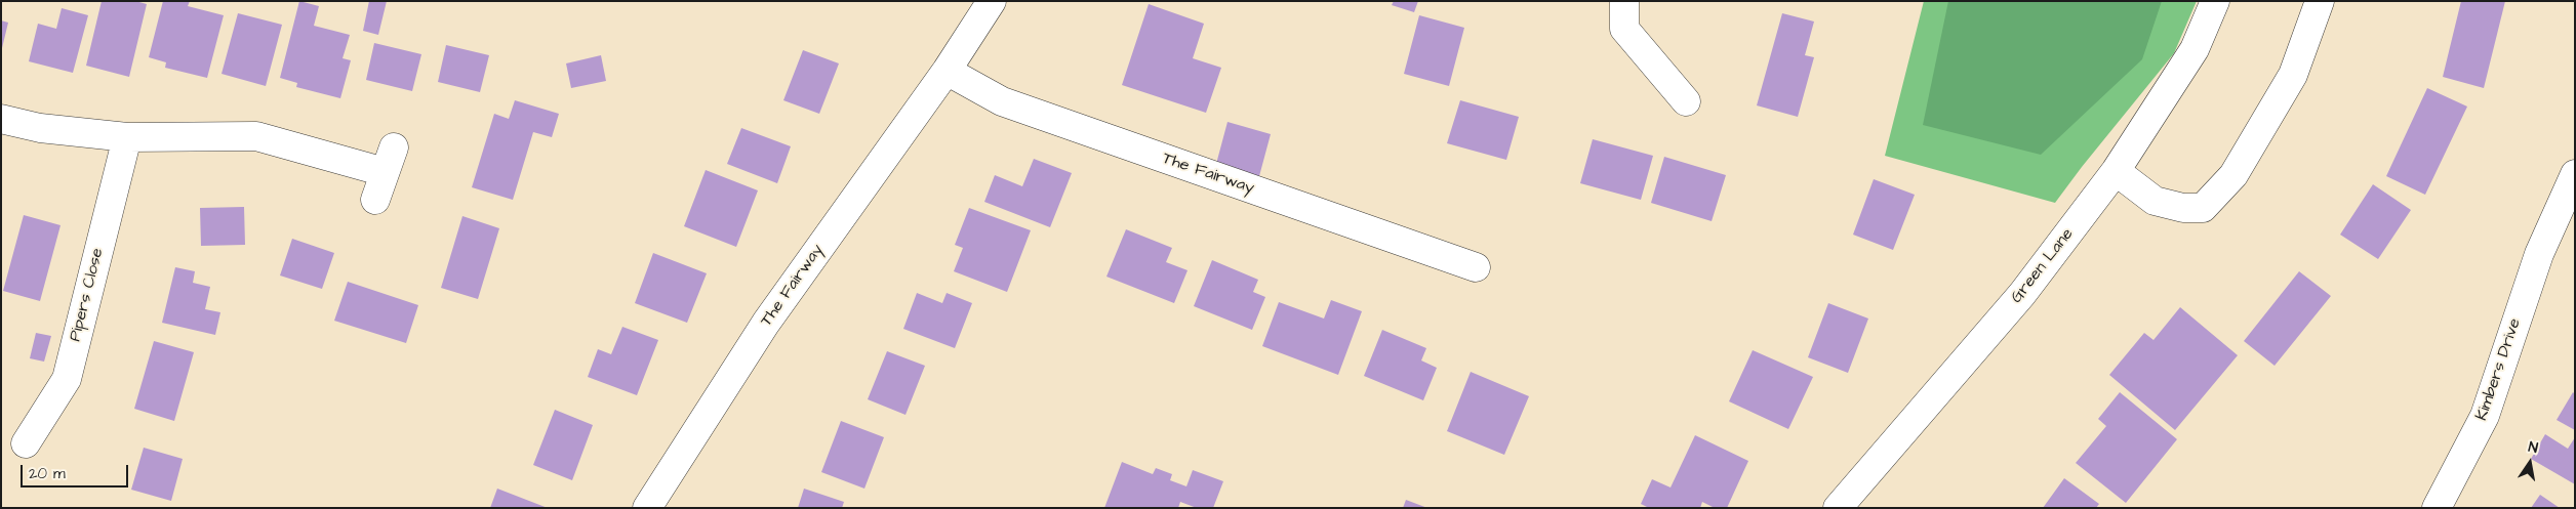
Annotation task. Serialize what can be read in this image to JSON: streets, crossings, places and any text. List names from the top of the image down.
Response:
{
  "streets": {
    "street": [
      "The Fairway",
      "Green Lane",
      "Pipers Close",
      "Kimbers Drive"
    ]
  },
  "scale_bar": "20 m",
  "north": "top"
}
